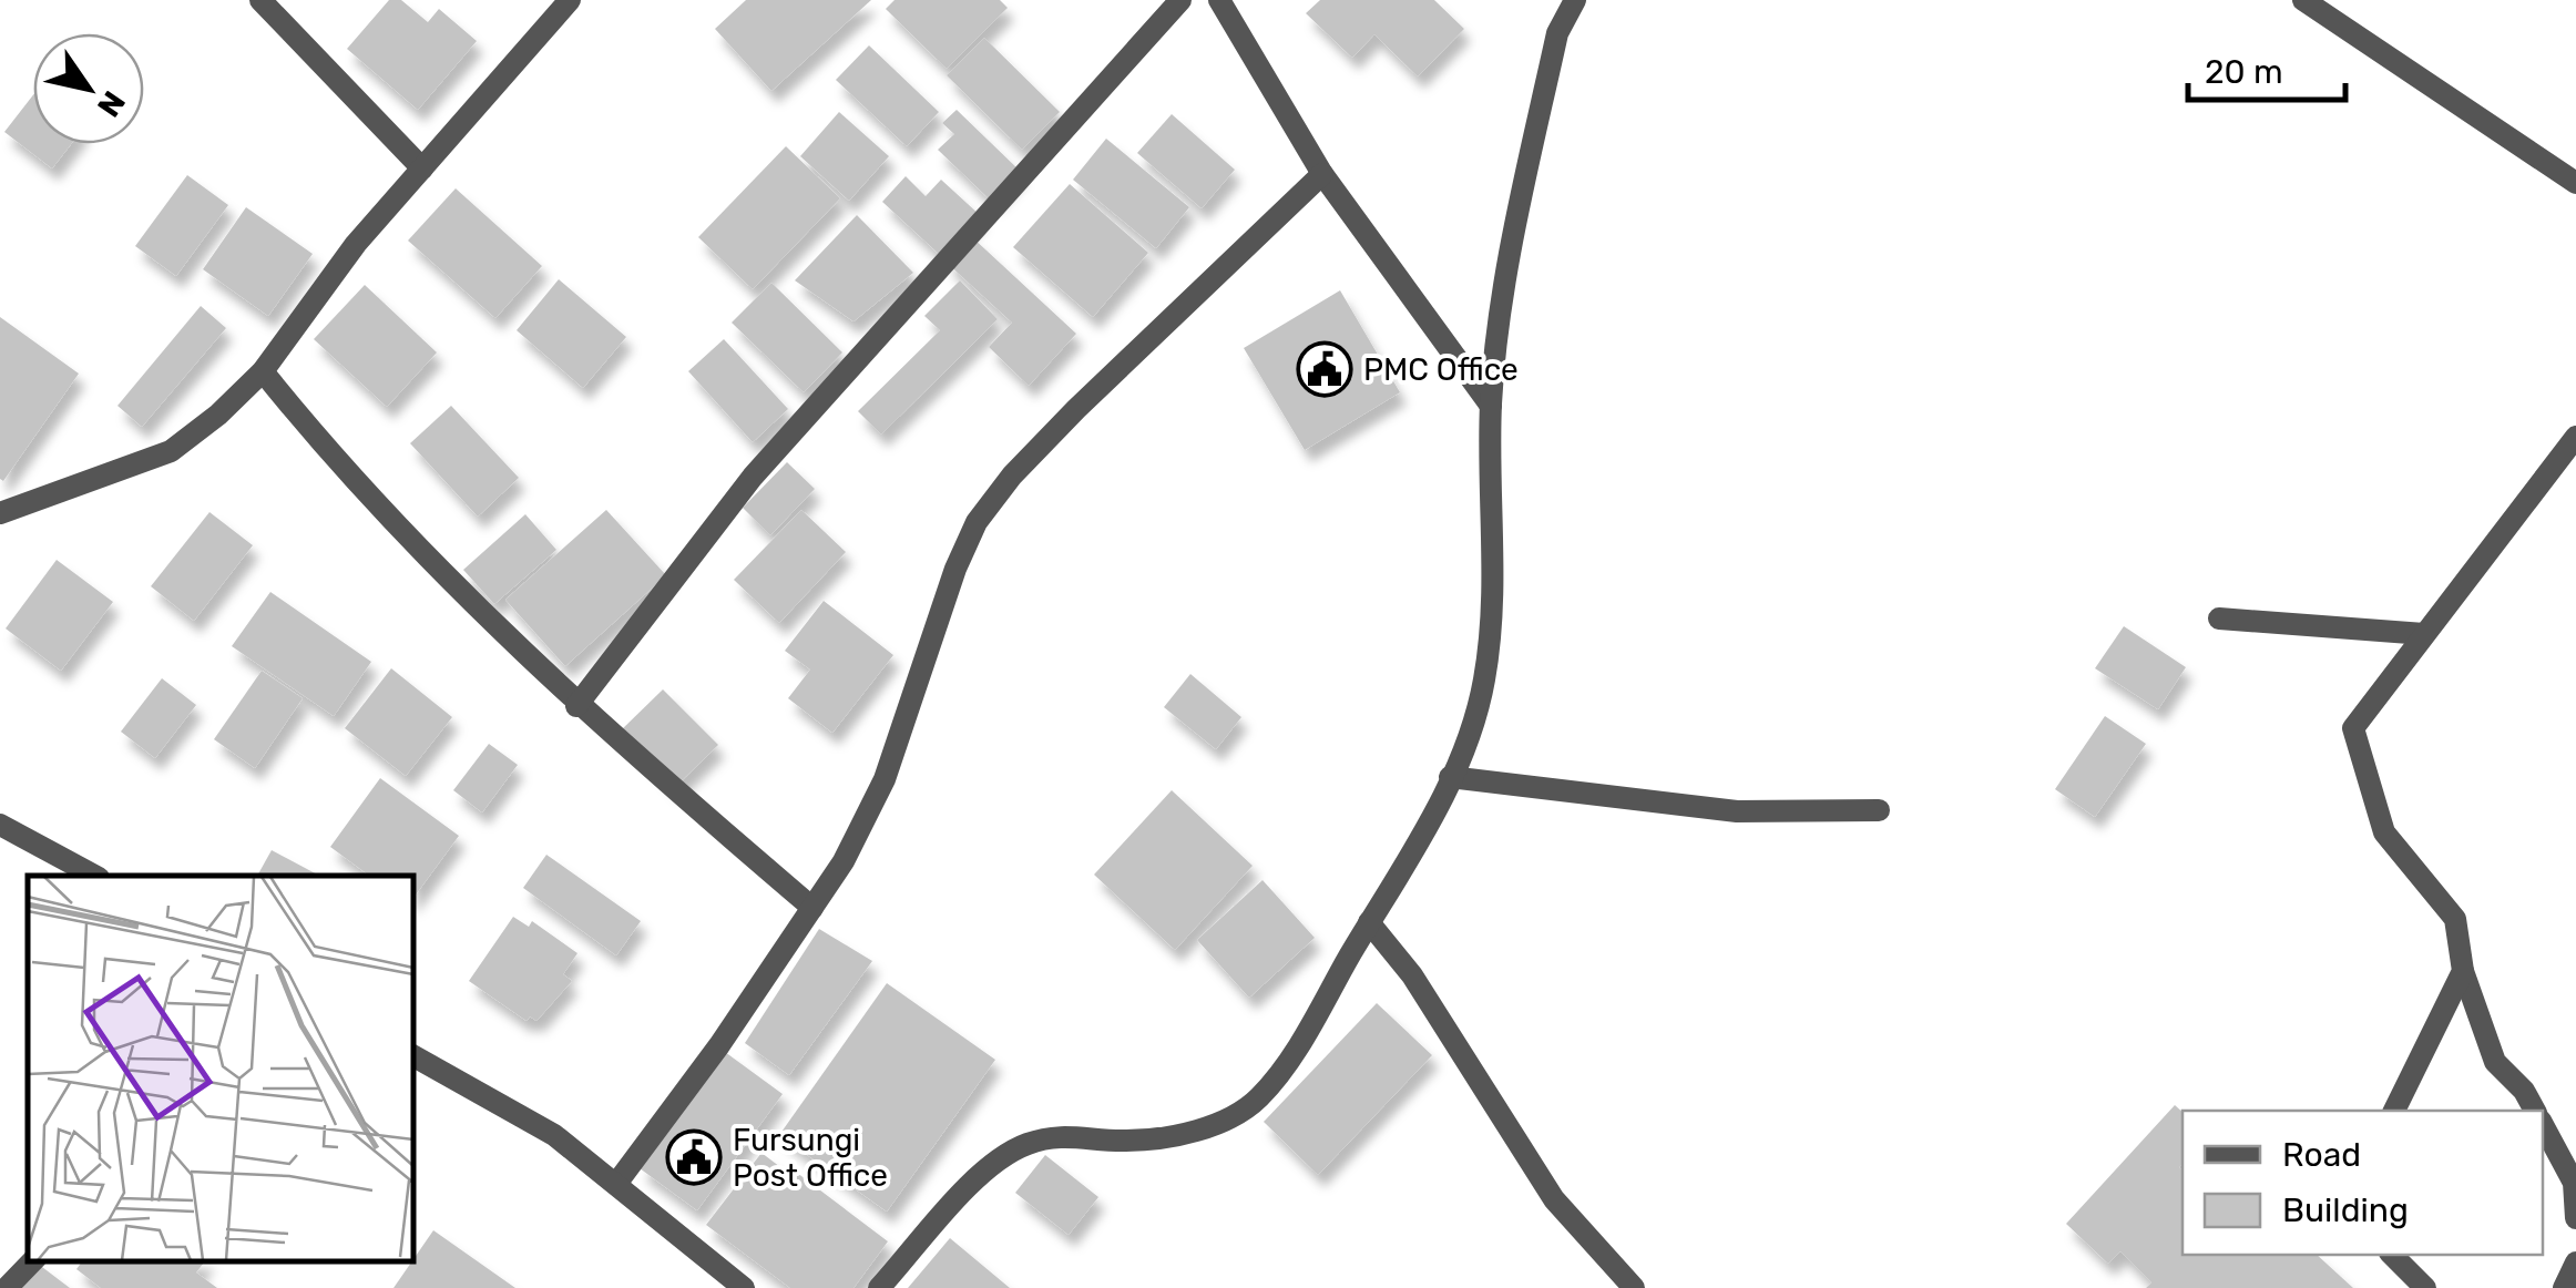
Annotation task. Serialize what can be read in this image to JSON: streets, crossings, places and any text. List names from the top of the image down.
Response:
{
  "places": {
    "public building": ["PMC Office", "Fursungi Post Office"]
  },
  "legend": ["Road", "Building"],
  "scale_bar": "20 m",
  "north": "bottom right"
}
